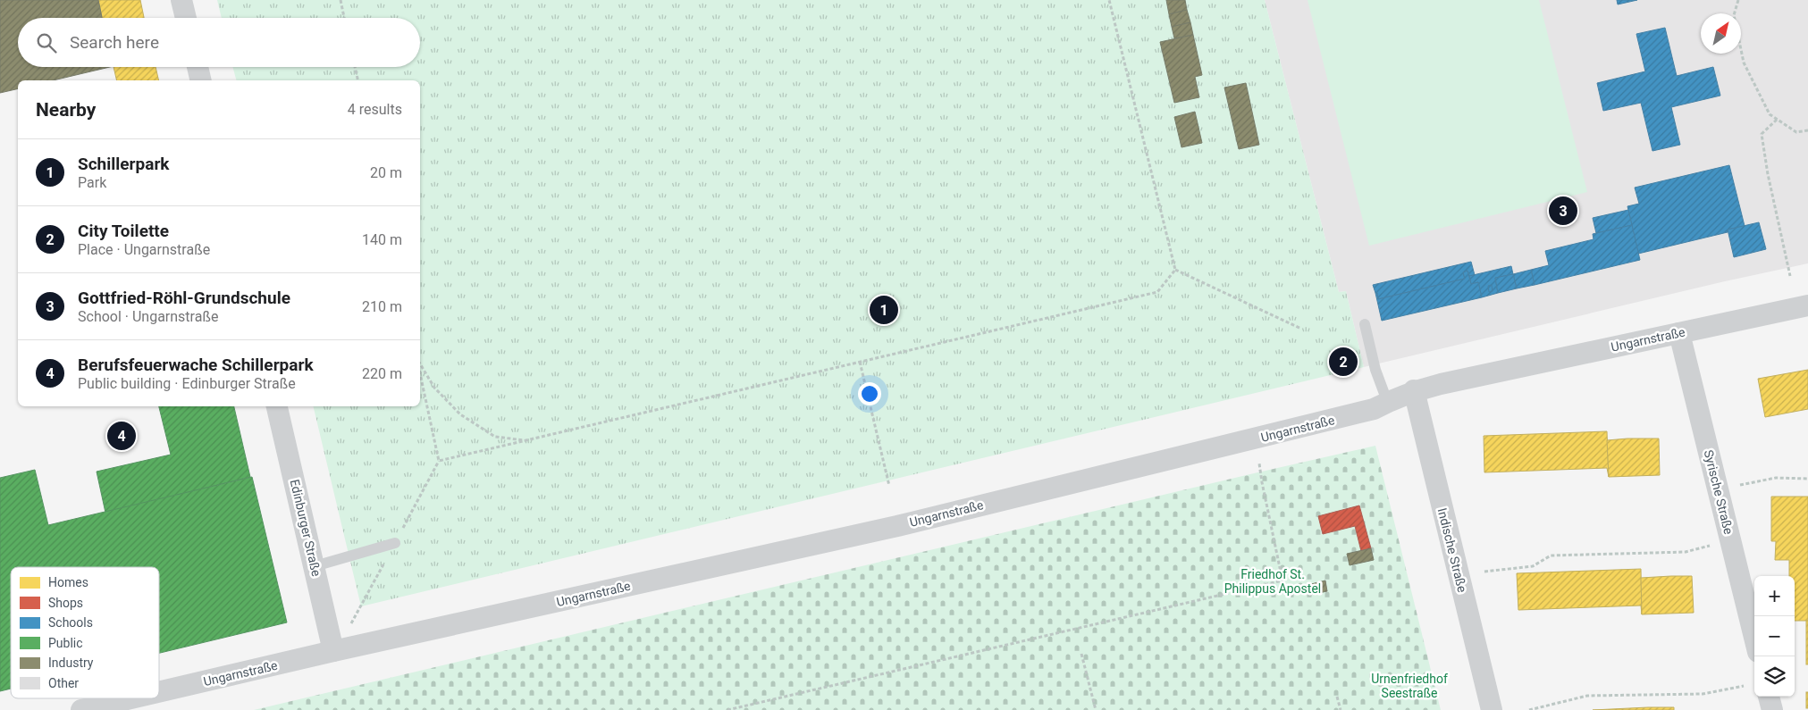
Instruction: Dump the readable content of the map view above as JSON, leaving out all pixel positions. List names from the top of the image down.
{
  "streets": {
    "street": [
      "Ungarnstraße",
      "Syrische Straße",
      "Edinburger Straße",
      "Indische Straße"
    ]
  },
  "crossings": [
    ["Ungarnstraße", "Syrische Straße"],
    ["Ungarnstraße", "Edinburger Straße"],
    ["Ungarnstraße", "Indische Straße"]
  ],
  "parks": ["Friedhof St. Philippus Apostel", "Urnenfriedhof Seestraße"],
  "legend": [
    "Homes",
    "Shops",
    "Schools",
    "Public",
    "Industry",
    "Other"
  ],
  "north": "top right",
  "page": {
    "search": "Search here",
    "heading": ["Nearby", "4 results"],
    "list": [
      {
        "mark": "1",
        "name": "Schillerpark",
        "note": "Park",
        "value": "20 m"
      },
      {
        "mark": "2",
        "name": "City Toilette",
        "note": "Place · Ungarnstraße",
        "value": "140 m"
      },
      {
        "mark": "3",
        "name": "Gottfried-Röhl-Grundschule",
        "note": "School · Ungarnstraße",
        "value": "210 m"
      },
      {
        "mark": "4",
        "name": "Berufsfeuerwache Schillerpark",
        "note": "Public building · Edinburger Straße",
        "value": "220 m"
      }
    ],
    "pins": [
      "3",
      "1",
      "2",
      "4"
    ],
    "map_buttons": ["+", "−"]
  }
}
